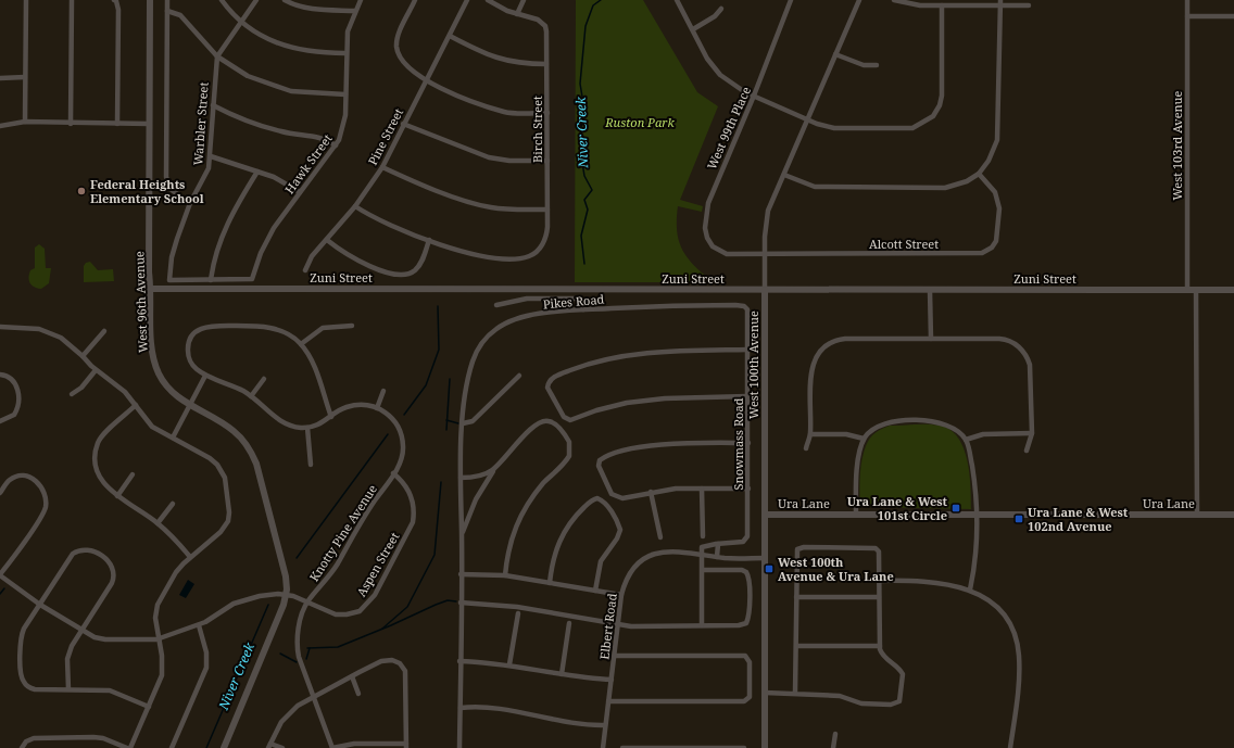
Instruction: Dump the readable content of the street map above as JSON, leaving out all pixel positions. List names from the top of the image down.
{
  "streets": {
    "street": [
      "Warbler Street",
      "West 99th Place",
      "Birch Street",
      "Pine Street",
      "West 103rd Avenue",
      "Hawk Street",
      "Alcott Street",
      "Zuni Street",
      "West 96th Avenue",
      "Pikes Road",
      "West 100th Avenue",
      "Snowmass Road",
      "Ura Lane",
      "Knotty Pine Avenue",
      "Aspen Street",
      "Elbert Road"
    ]
  },
  "crossings": [
    ["Warbler Street", "Hawk Street"],
    ["West 99th Place", "Alcott Street"],
    ["West 103rd Avenue", "Zuni Street"],
    ["Alcott Street", "West 100th Avenue"],
    ["Zuni Street", "West 96th Avenue"],
    ["Zuni Street", "West 100th Avenue"],
    ["West 96th Avenue", "Aspen Street"],
    ["Pikes Road", "Snowmass Road"],
    ["West 100th Avenue", "Ura Lane"],
    ["West 100th Avenue", "Elbert Road"],
    ["Knotty Pine Avenue", "Aspen Street"]
  ],
  "water": ["Niver Creek"],
  "parks": ["Ruston Park"],
  "places": {
    "other": ["Federal Heights Elementary School"],
    "transit": ["Ura Lane & West 101st Circle", "Ura Lane & West 102nd Avenue", "West 100th Avenue & Ura Lane"]
  }
}
